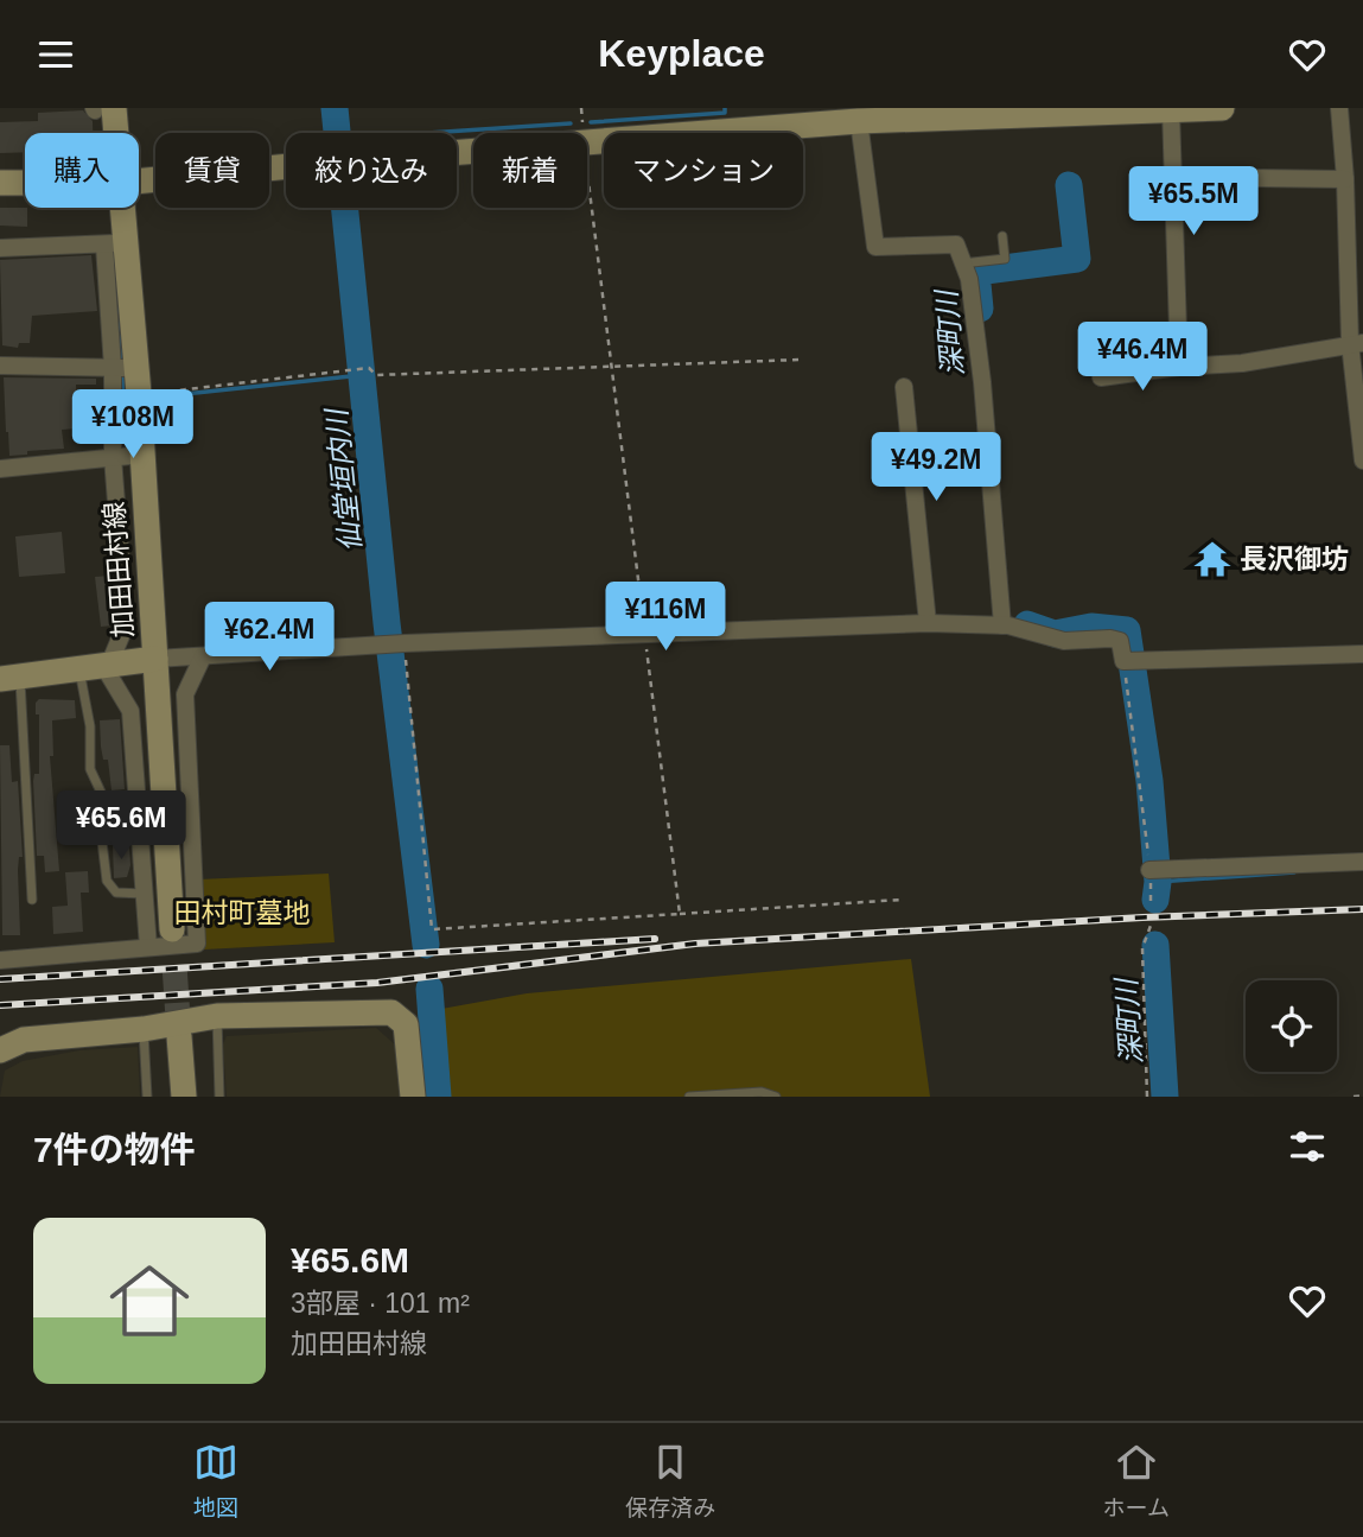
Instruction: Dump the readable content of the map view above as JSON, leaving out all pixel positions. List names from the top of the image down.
{
  "streets": {
    "main road": ["加田田村線"]
  },
  "water": ["深町川", "仙堂垣内川"],
  "parks": ["田村町墓地"],
  "places": {
    "temple": ["長沢御坊"]
  },
  "page": {
    "header": "Keyplace",
    "chip": [
      "購入",
      "賃貸",
      "絞り込み",
      "新着",
      "マンション"
    ],
    "price": [
      "¥65.5M",
      "¥46.4M",
      "¥108M",
      "¥49.2M",
      "¥116M",
      "¥62.4M",
      "¥65.6M"
    ],
    "heading": "7件の物件",
    "list": [
      {
        "name": "¥65.6M",
        "note": "3部屋 · 101 m² · 加田田村線"
      }
    ],
    "tabs": ["地図", "保存済み", "ホーム"]
  }
}
